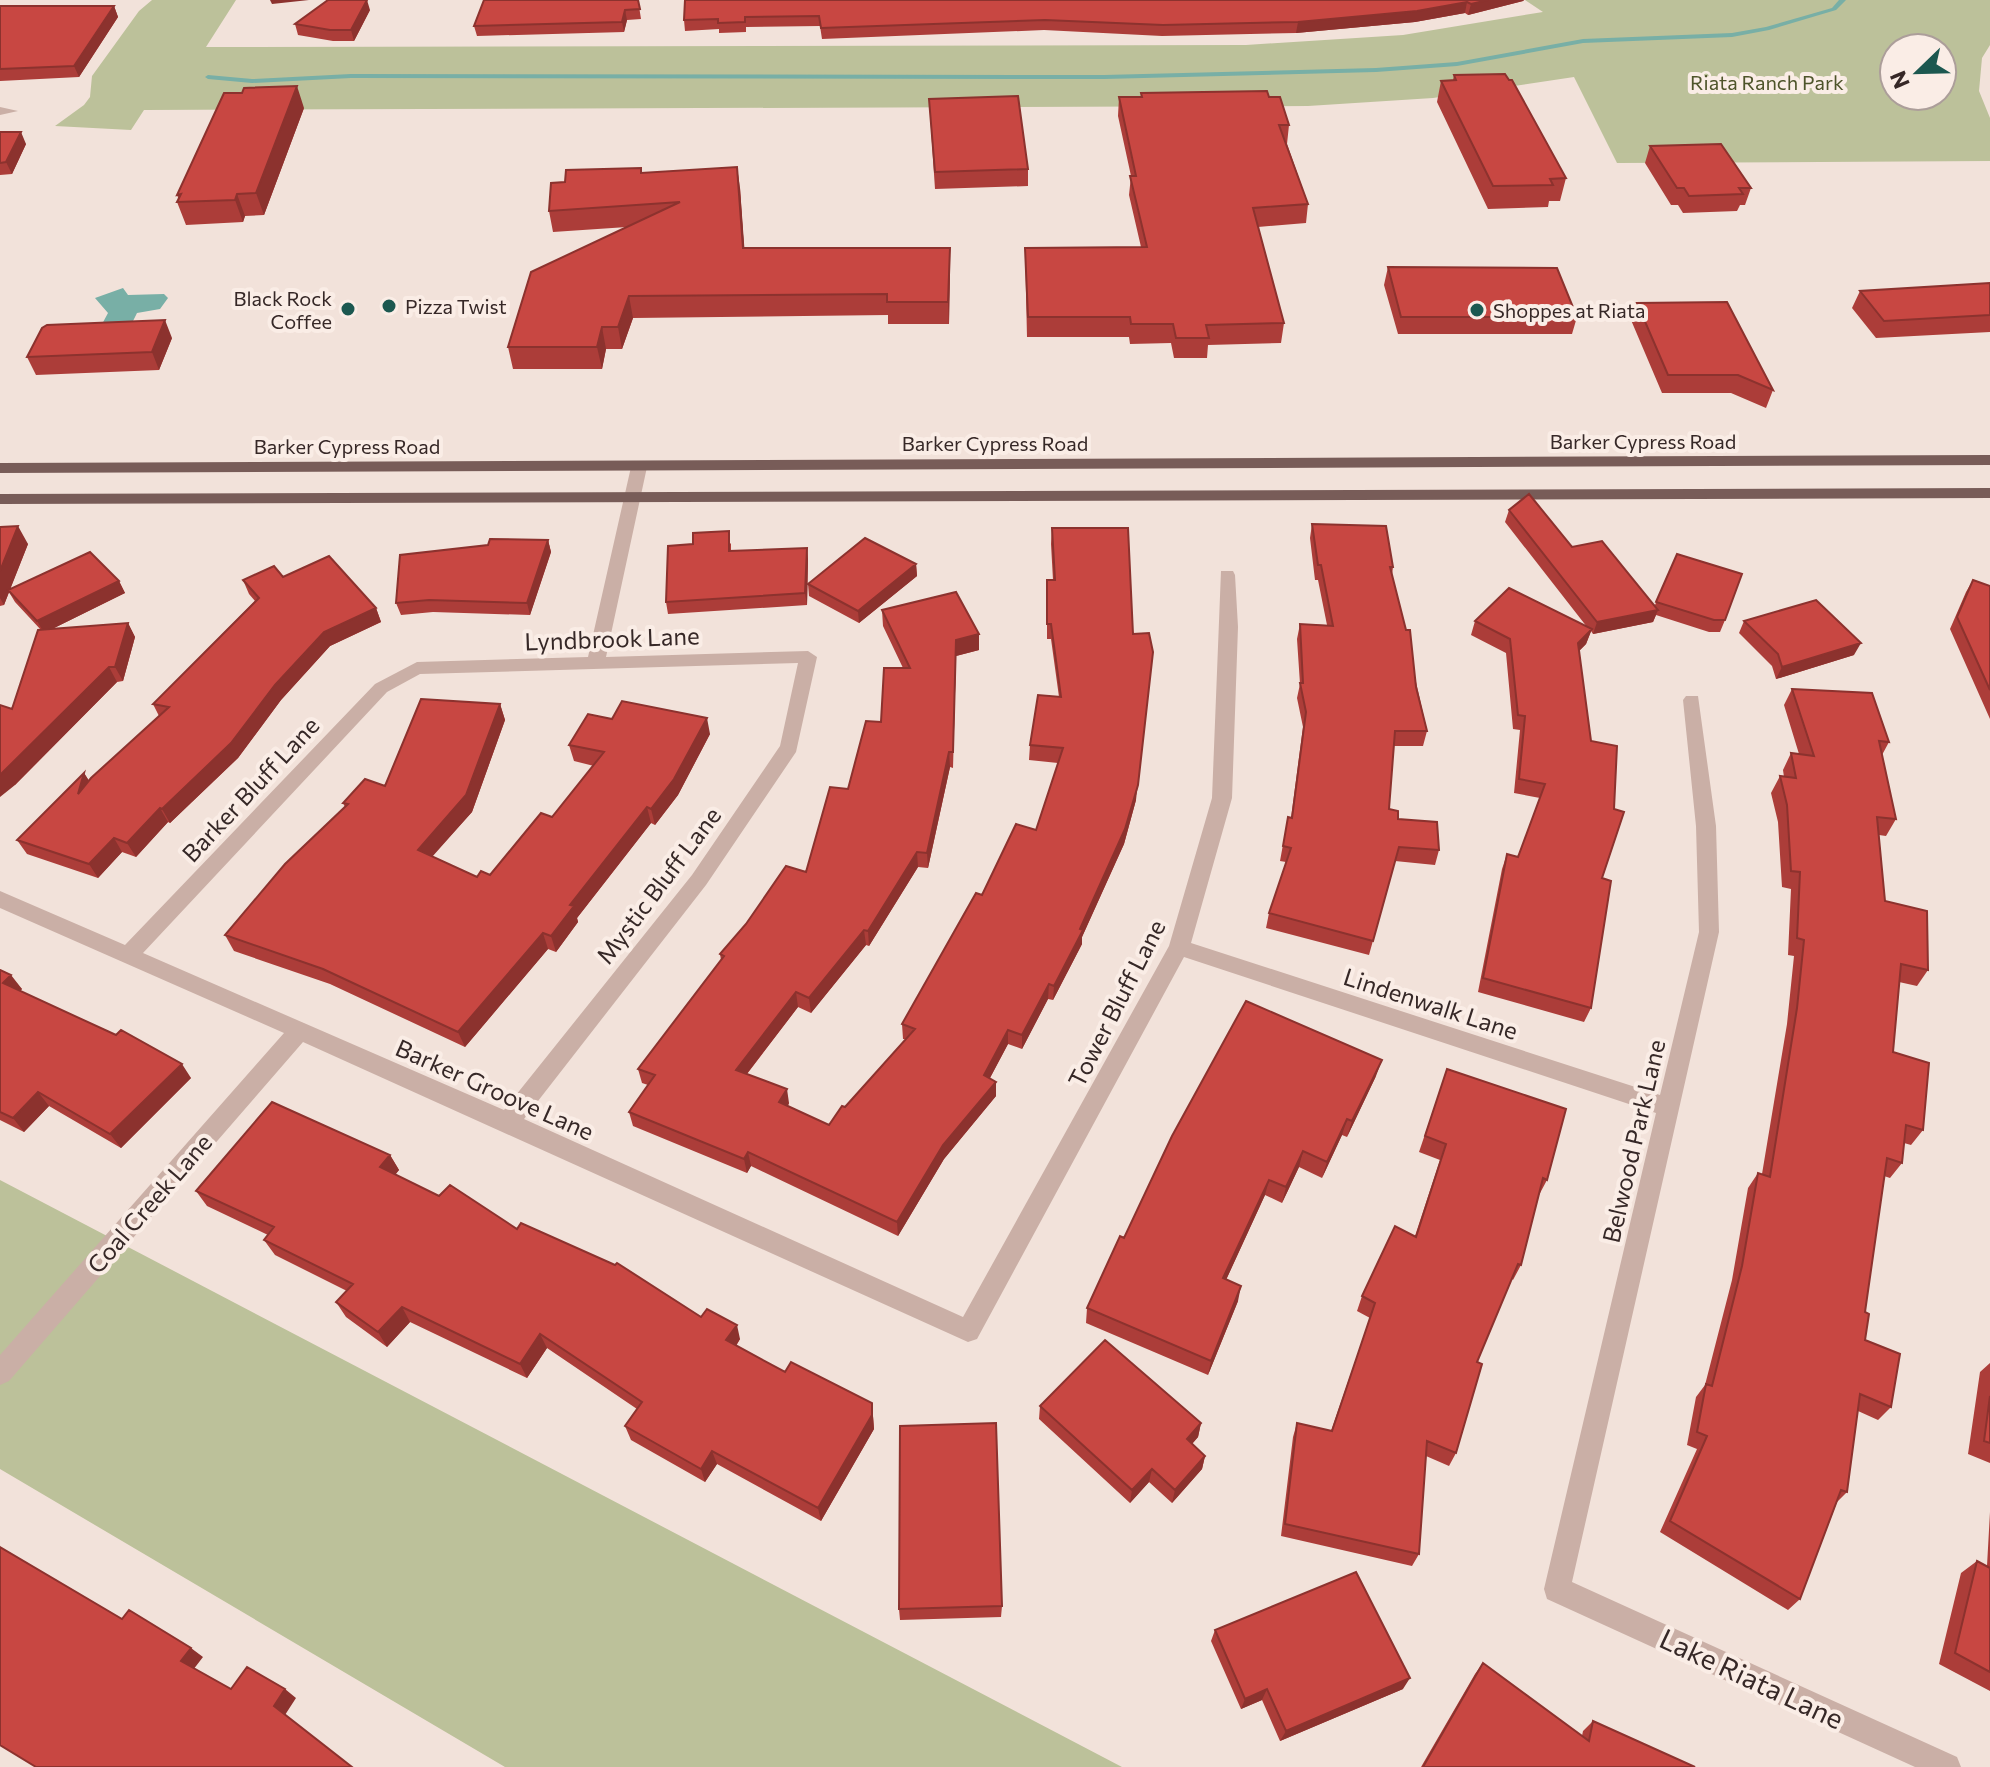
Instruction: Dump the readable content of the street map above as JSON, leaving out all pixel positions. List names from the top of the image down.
{
  "streets": {
    "main road": ["Barker Cypress Road"],
    "street": [
      "Lyndbrook Lane",
      "Barker Bluff Lane",
      "Mystic Bluff Lane",
      "Tower Bluff Lane",
      "Lindenwalk Lane",
      "Barker Groove Lane",
      "Belwood Park Lane",
      "Coal Creek Lane",
      "Lake Riata Lane"
    ]
  },
  "crossings": [
    ["Lyndbrook Lane", "Barker Bluff Lane"],
    ["Lyndbrook Lane", "Mystic Bluff Lane"],
    ["Barker Bluff Lane", "Barker Groove Lane"],
    ["Mystic Bluff Lane", "Barker Groove Lane"],
    ["Tower Bluff Lane", "Lindenwalk Lane"],
    ["Tower Bluff Lane", "Barker Groove Lane"],
    ["Lindenwalk Lane", "Belwood Park Lane"],
    ["Barker Groove Lane", "Coal Creek Lane"],
    ["Belwood Park Lane", "Lake Riata Lane"]
  ],
  "parks": ["Riata Ranch Park"],
  "places": ["Pizza Twist", "Black Rock Coffee", "Shoppes at Riata"],
  "north": "bottom left"
}
